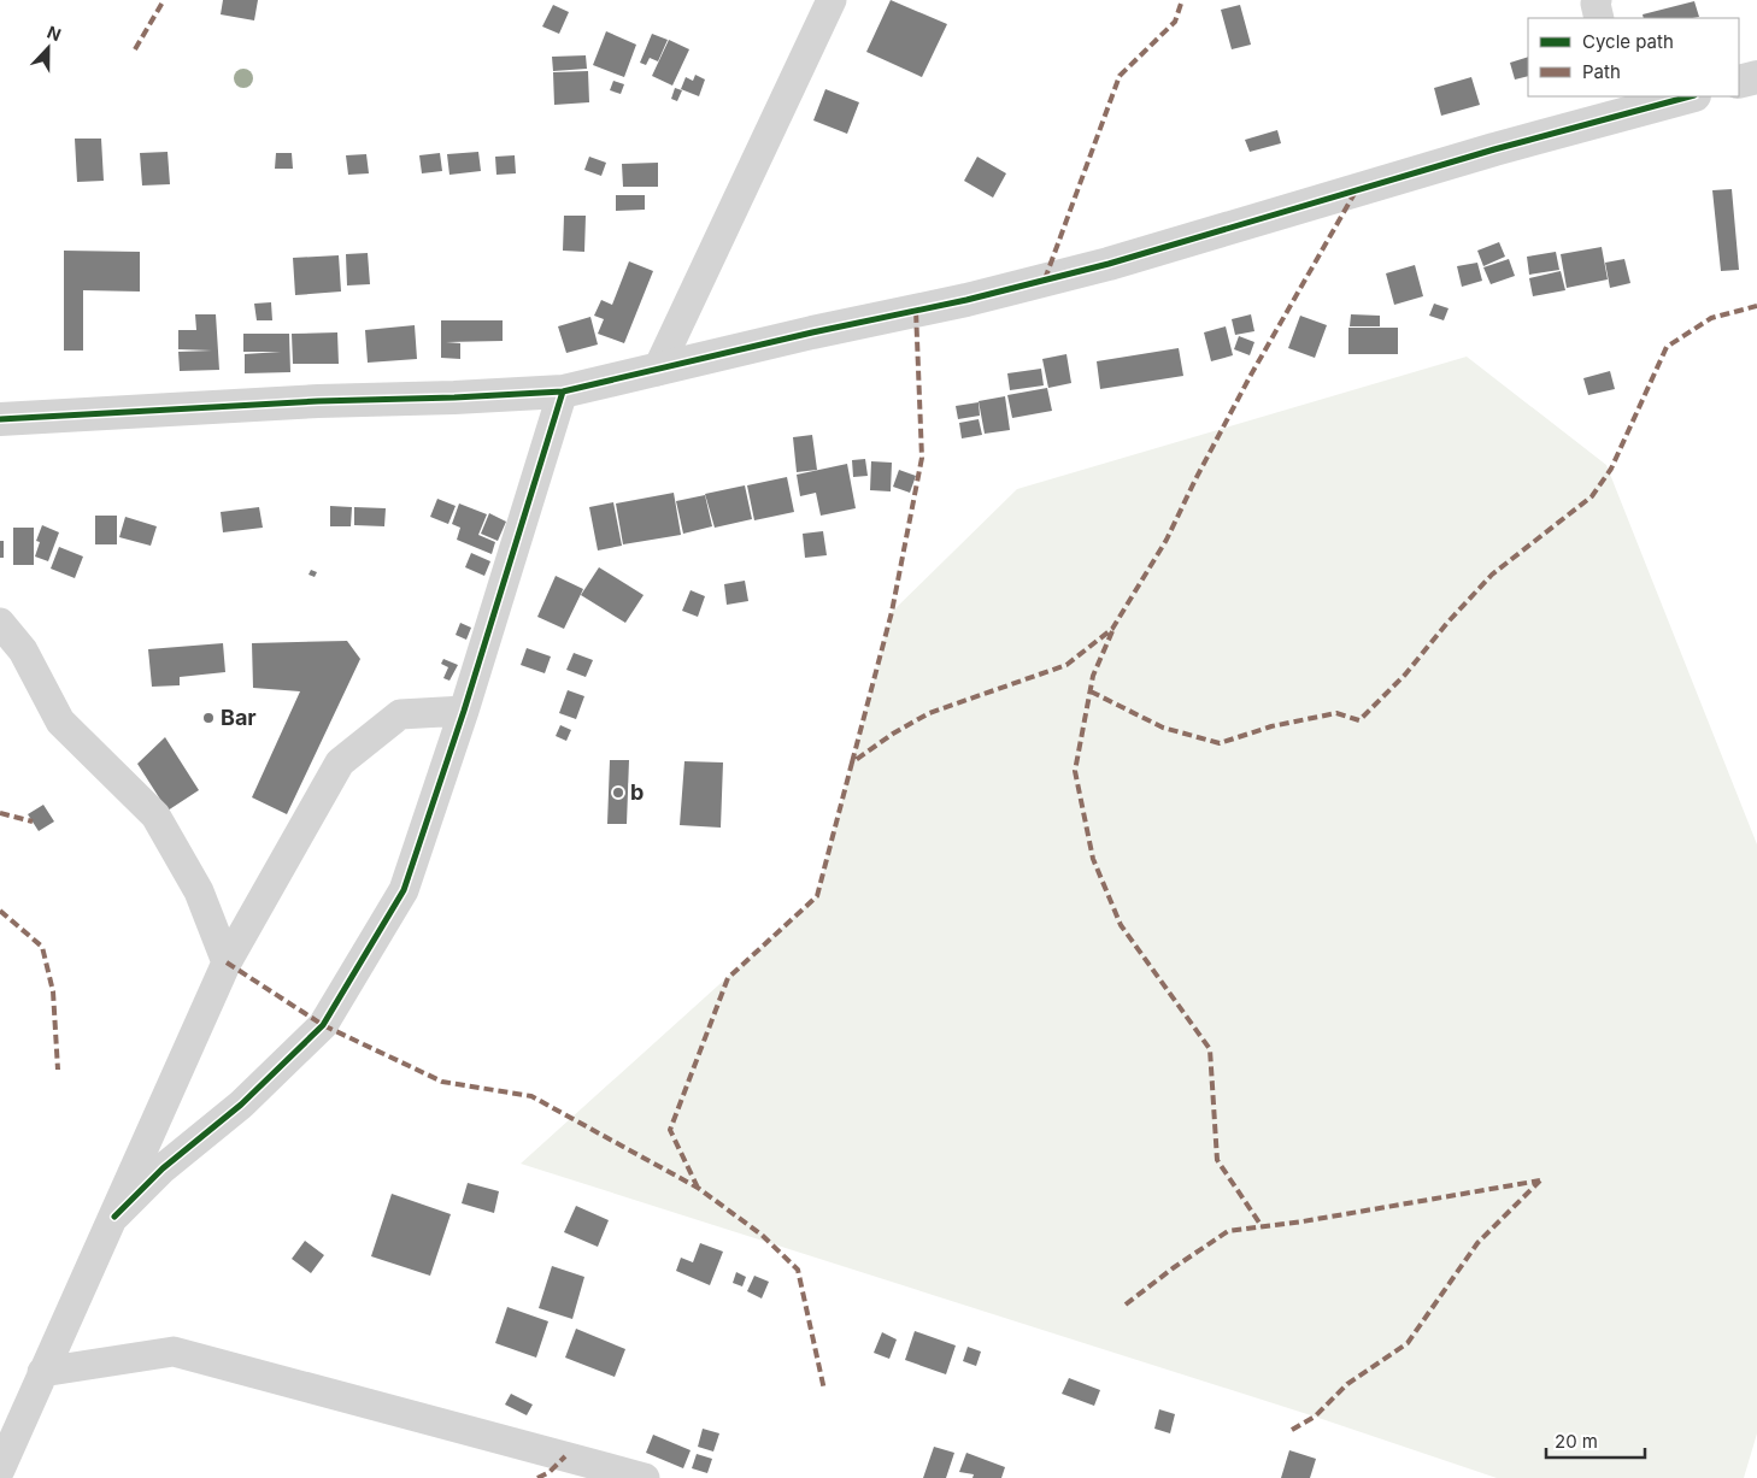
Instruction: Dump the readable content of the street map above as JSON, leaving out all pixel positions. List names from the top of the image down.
{
  "places": ["Bar", "b"],
  "legend": ["Cycle path", "Path"],
  "scale_bar": "20 m",
  "north": "top"
}
